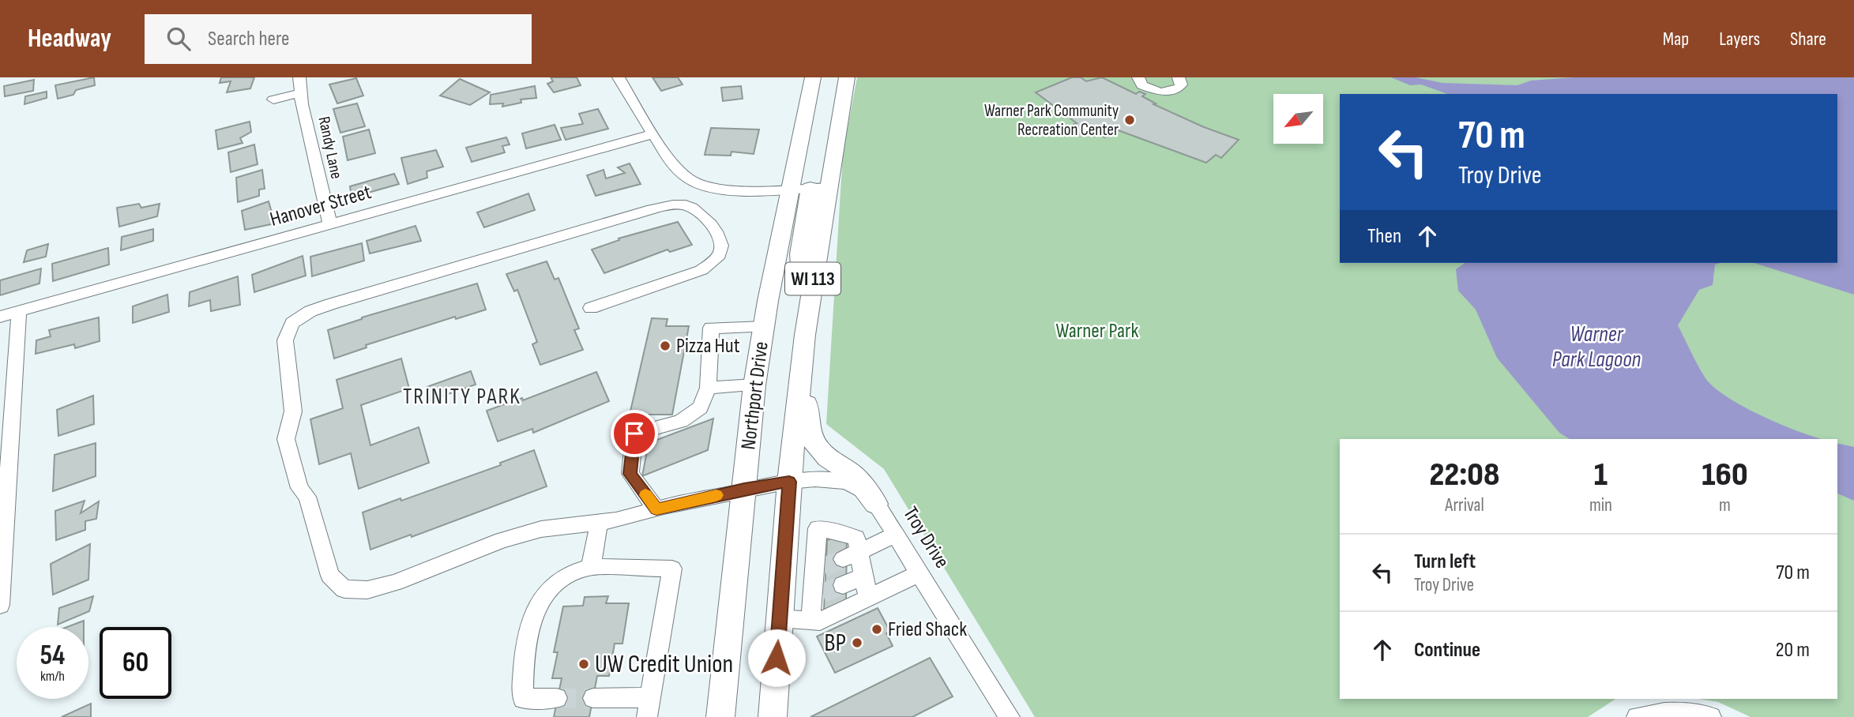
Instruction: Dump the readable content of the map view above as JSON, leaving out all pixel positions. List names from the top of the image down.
{
  "streets": {
    "main road": ["WI 113", "Northport Drive"],
    "street": ["Randy Lane", "Hanover Street", "Troy Drive"]
  },
  "crossings": [
    ["Randy Lane", "Hanover Street"],
    ["Northport Drive", "Troy Drive"]
  ],
  "districts": ["TRINITY PARK"],
  "water": ["Warner Park Lagoon"],
  "parks": ["Warner Park"],
  "places": [
    "Warner Park Community Recreation Center",
    "Pizza Hut",
    "Fried Shack",
    "BP",
    "UW Credit Union"
  ],
  "north": "bottom left",
  "page": {
    "header": "Headway",
    "search": "Search here",
    "nav": ["Map", "Layers", "Share"],
    "turn": ["70 m", "Troy Drive"],
    "then": "Then",
    "eta": [
      "22:08",
      "Arrival",
      "1",
      "min",
      "160",
      "m"
    ],
    "list": [
      {
        "name": "Turn left",
        "note": "Troy Drive",
        "value": "70 m"
      },
      {
        "name": "Continue",
        "value": "20 m"
      }
    ],
    "speed": "54 km/h",
    "limit": "60"
  }
}
